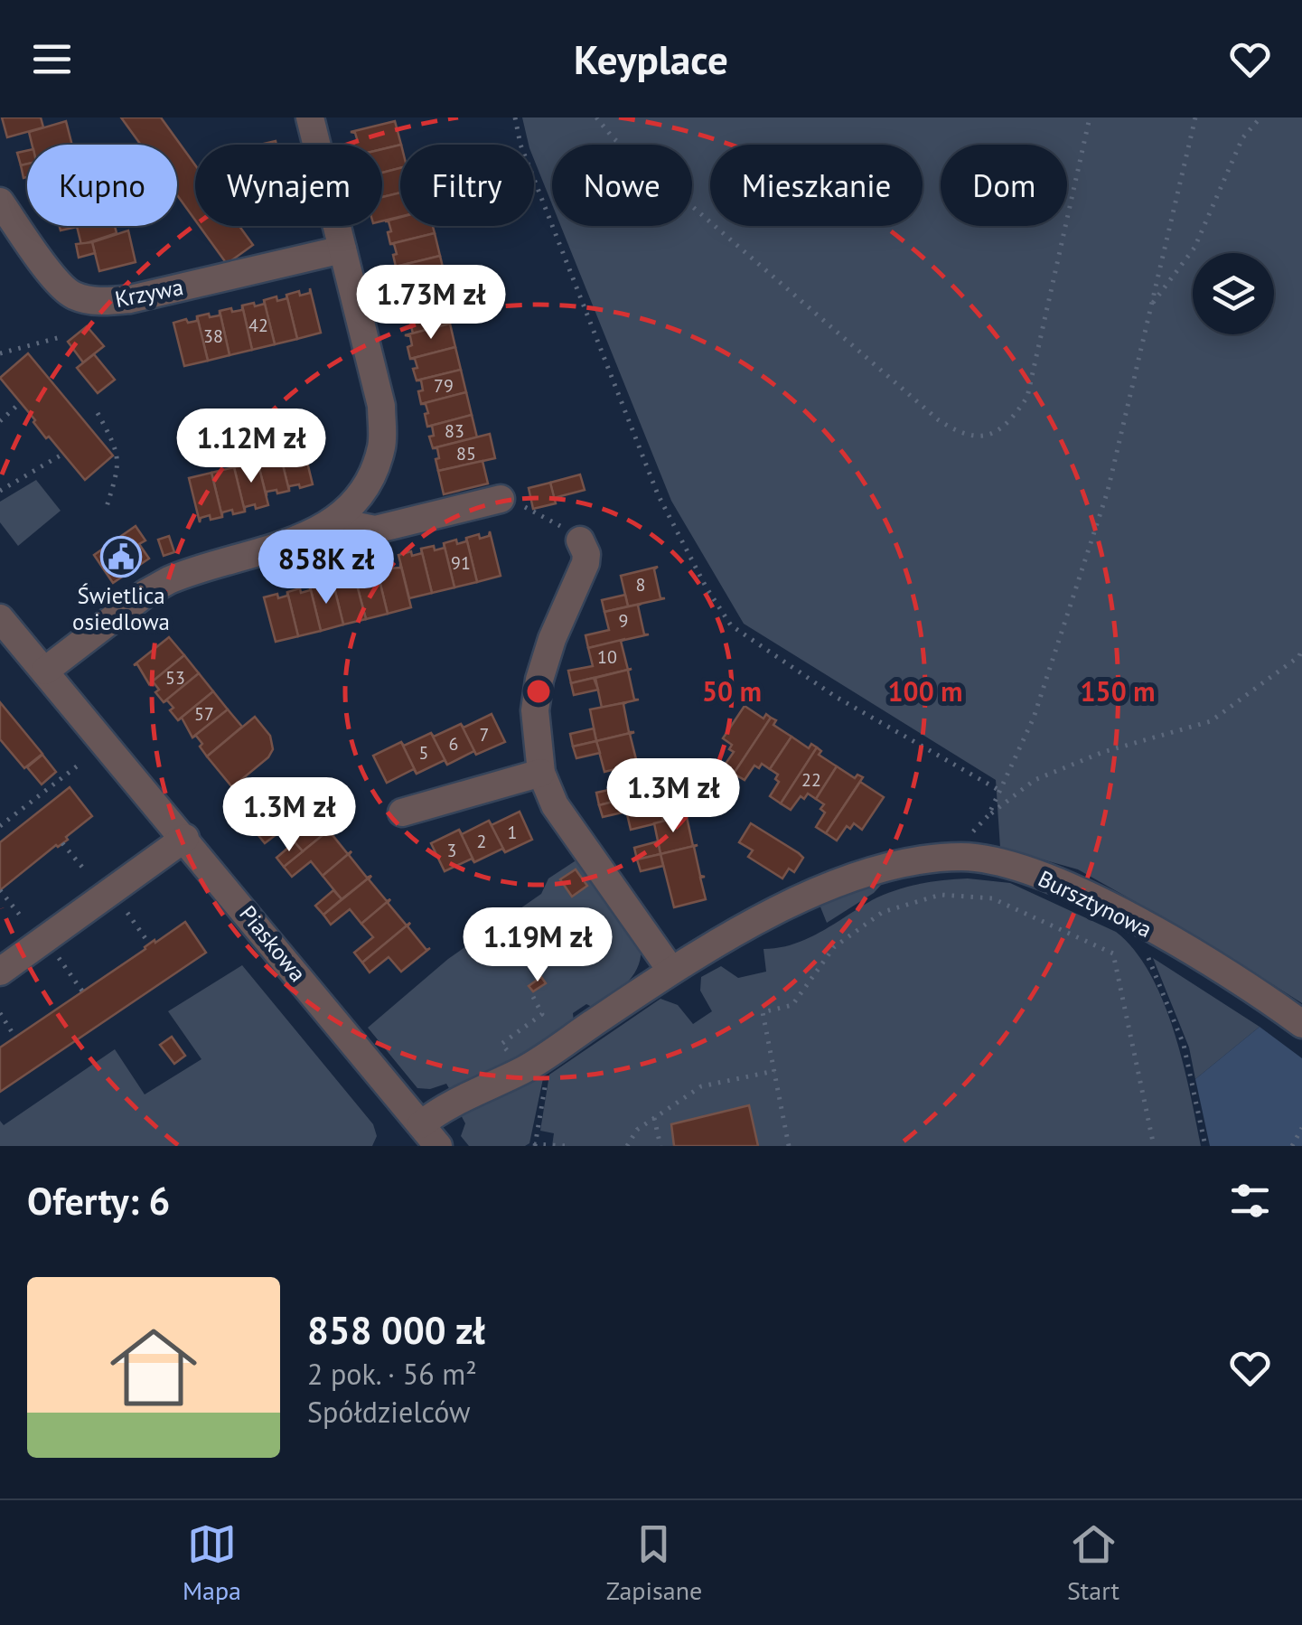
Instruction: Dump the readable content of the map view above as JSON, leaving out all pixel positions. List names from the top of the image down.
{
  "streets": {
    "street": ["Krzywa", "Bursztynowa", "Piaskowa"]
  },
  "crossings": [
    ["Bursztynowa", "Piaskowa"]
  ],
  "places": {
    "public building": ["Świetlica osiedlowa"]
  },
  "house_numbers": [
    "42",
    "38",
    "79",
    "83",
    "85",
    "91",
    "8",
    "9",
    "10",
    "53",
    "57",
    "7",
    "6",
    "5",
    "22",
    "1",
    "2",
    "3"
  ],
  "page": {
    "header": "Keyplace",
    "chip": [
      "Kupno",
      "Wynajem",
      "Filtry",
      "Nowe",
      "Mieszkanie",
      "Dom"
    ],
    "price": [
      "1.73M zł",
      "1.12M zł",
      "858K zł",
      "1.3M zł",
      "1.3M zł",
      "1.19M zł"
    ],
    "heading": "Oferty: 6",
    "list": [
      {
        "name": "858 000 zł",
        "note": "2 pok. · 56 m² · Spółdzielców"
      }
    ],
    "tabs": ["Mapa", "Zapisane", "Start"]
  },
  "rings": ["50 m", "100 m", "150 m"]
}
